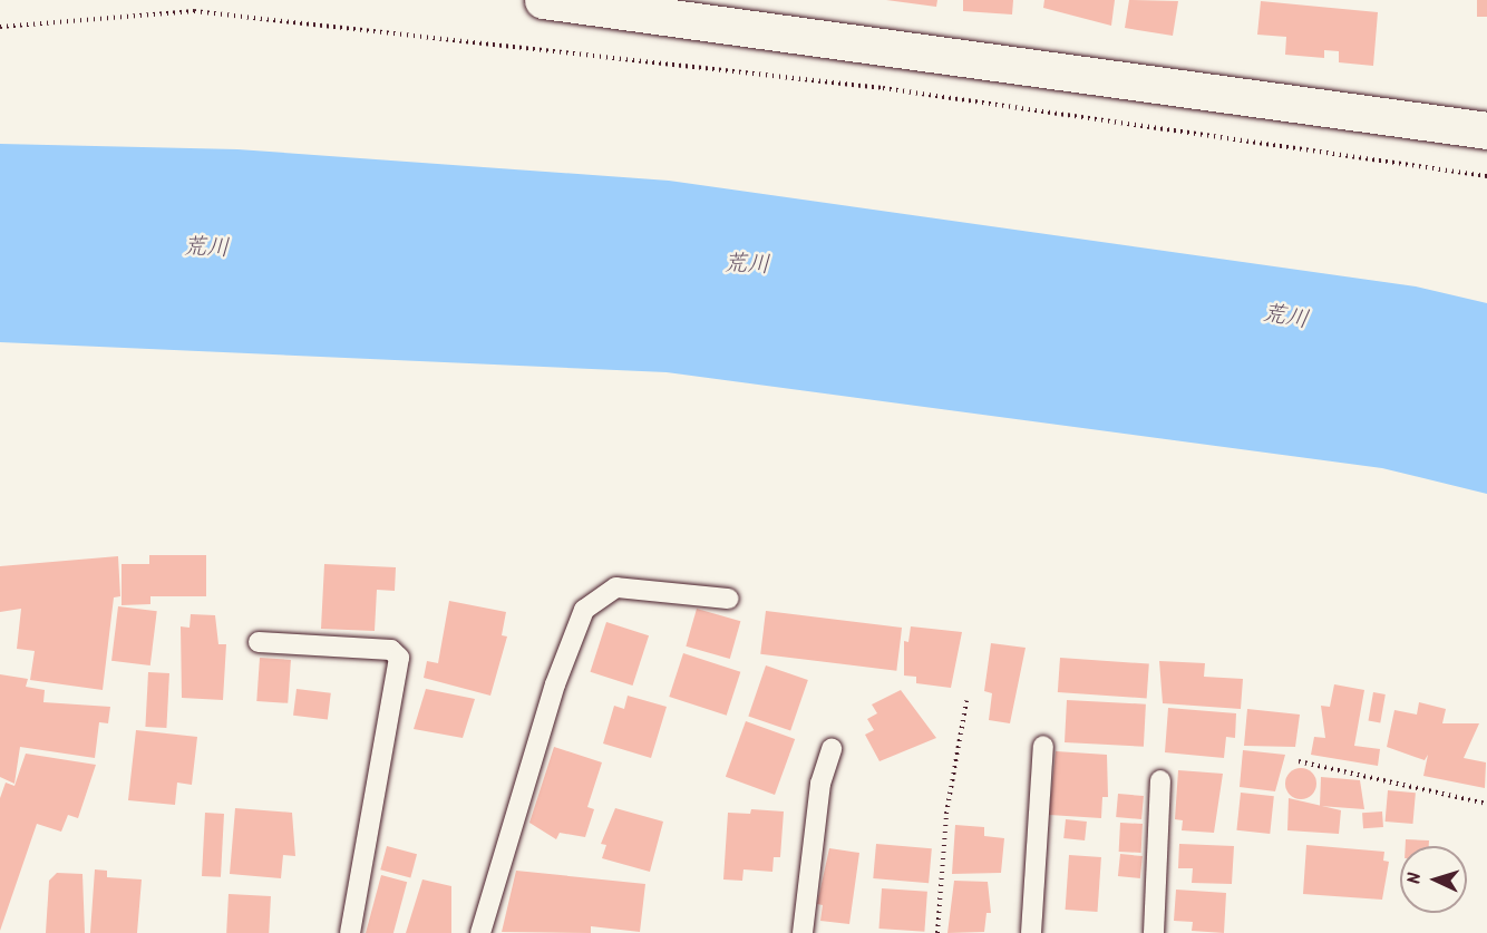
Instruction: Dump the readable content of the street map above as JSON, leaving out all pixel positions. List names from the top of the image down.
{
  "water": ["荒川"],
  "north": "left"
}
